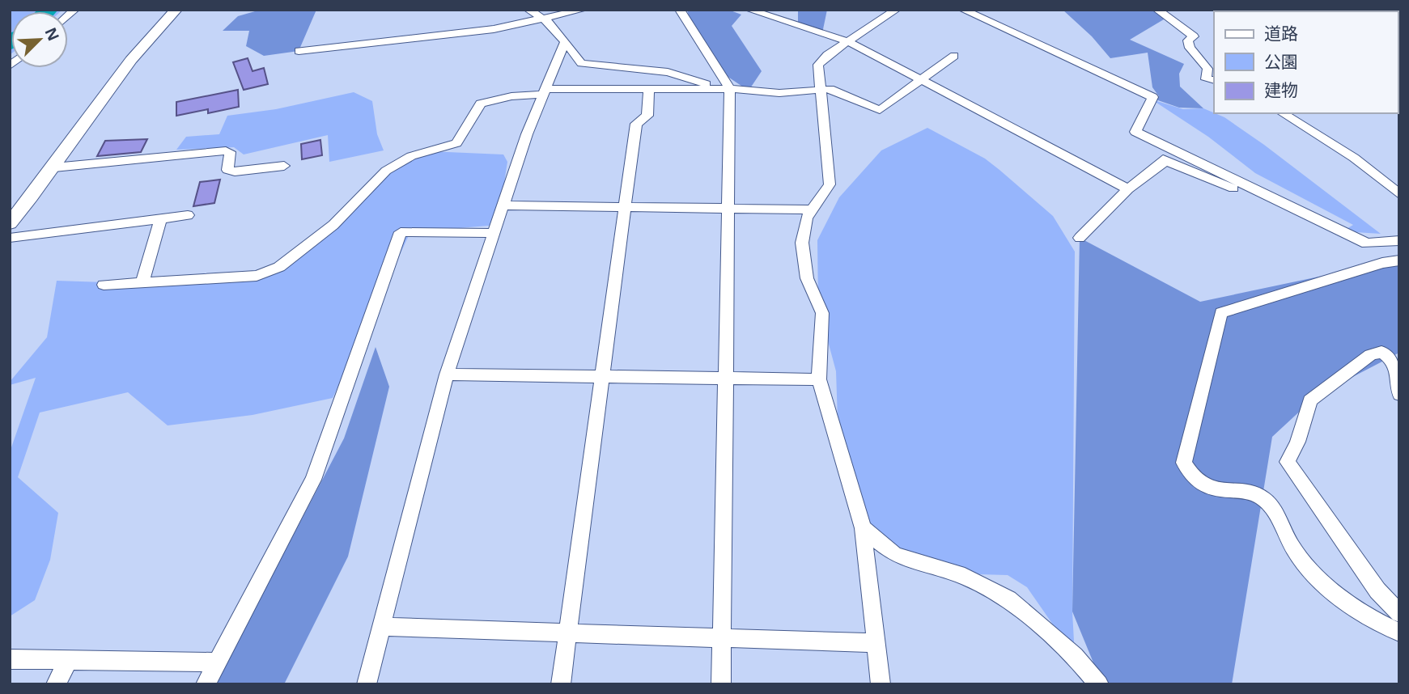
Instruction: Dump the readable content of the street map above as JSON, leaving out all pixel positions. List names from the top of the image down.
{
  "legend": ["道路", "公園", "建物"],
  "north": "top right"
}
